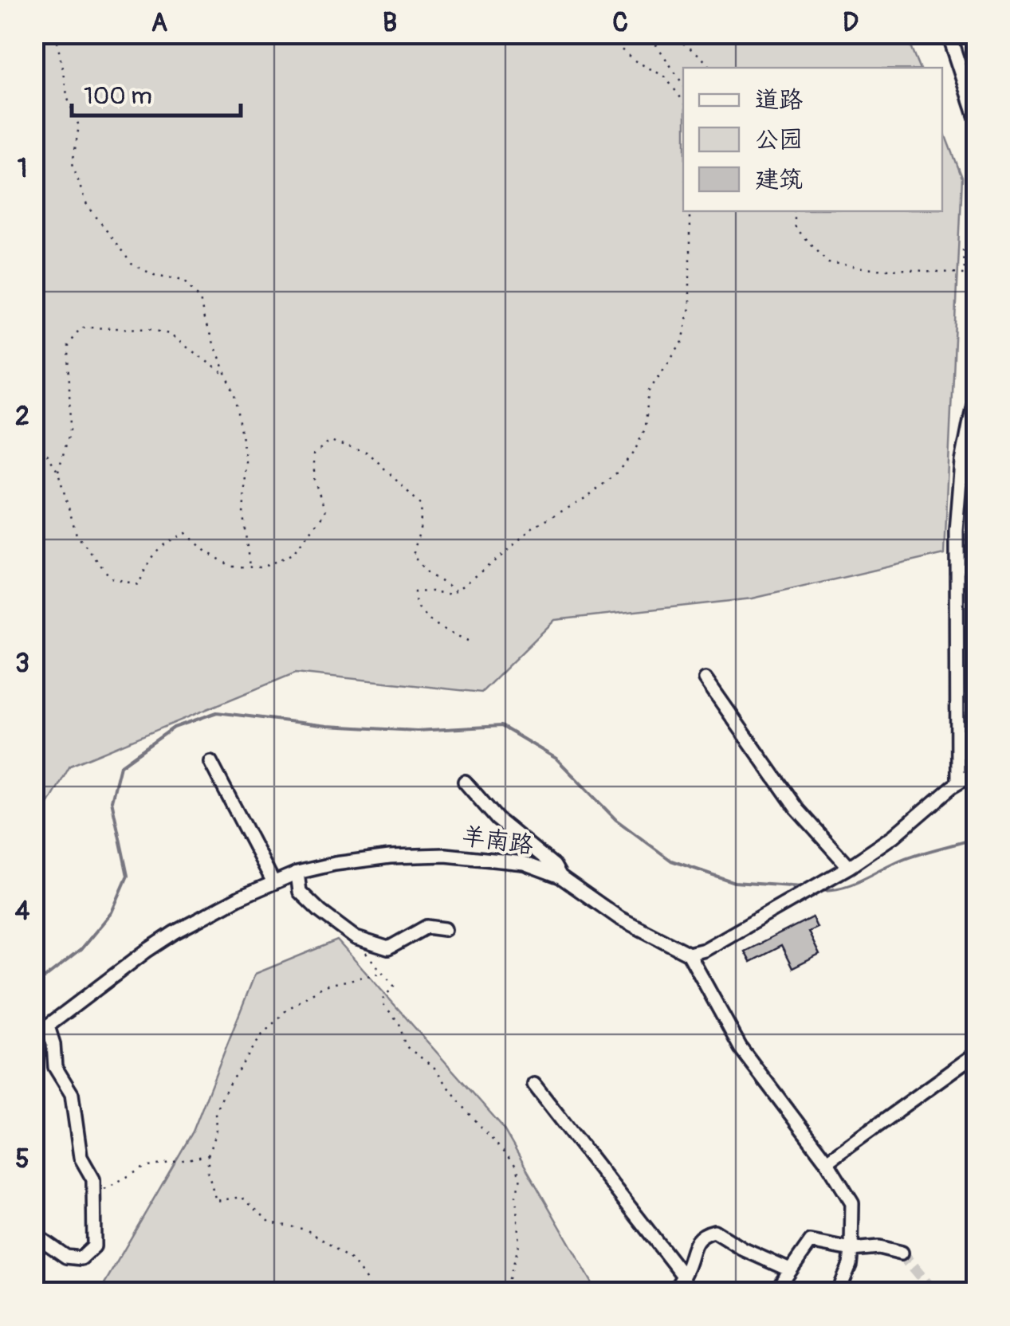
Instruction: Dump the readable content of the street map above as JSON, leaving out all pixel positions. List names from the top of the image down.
{
  "streets": {
    "street": ["羊南路"]
  },
  "legend": ["道路", "公园", "建筑"],
  "scale_bar": "100 m",
  "grid": {
    "columns": [
      "A",
      "B",
      "C",
      "D"
    ],
    "rows": [
      "1",
      "2",
      "3",
      "4",
      "5"
    ]
  }
}
